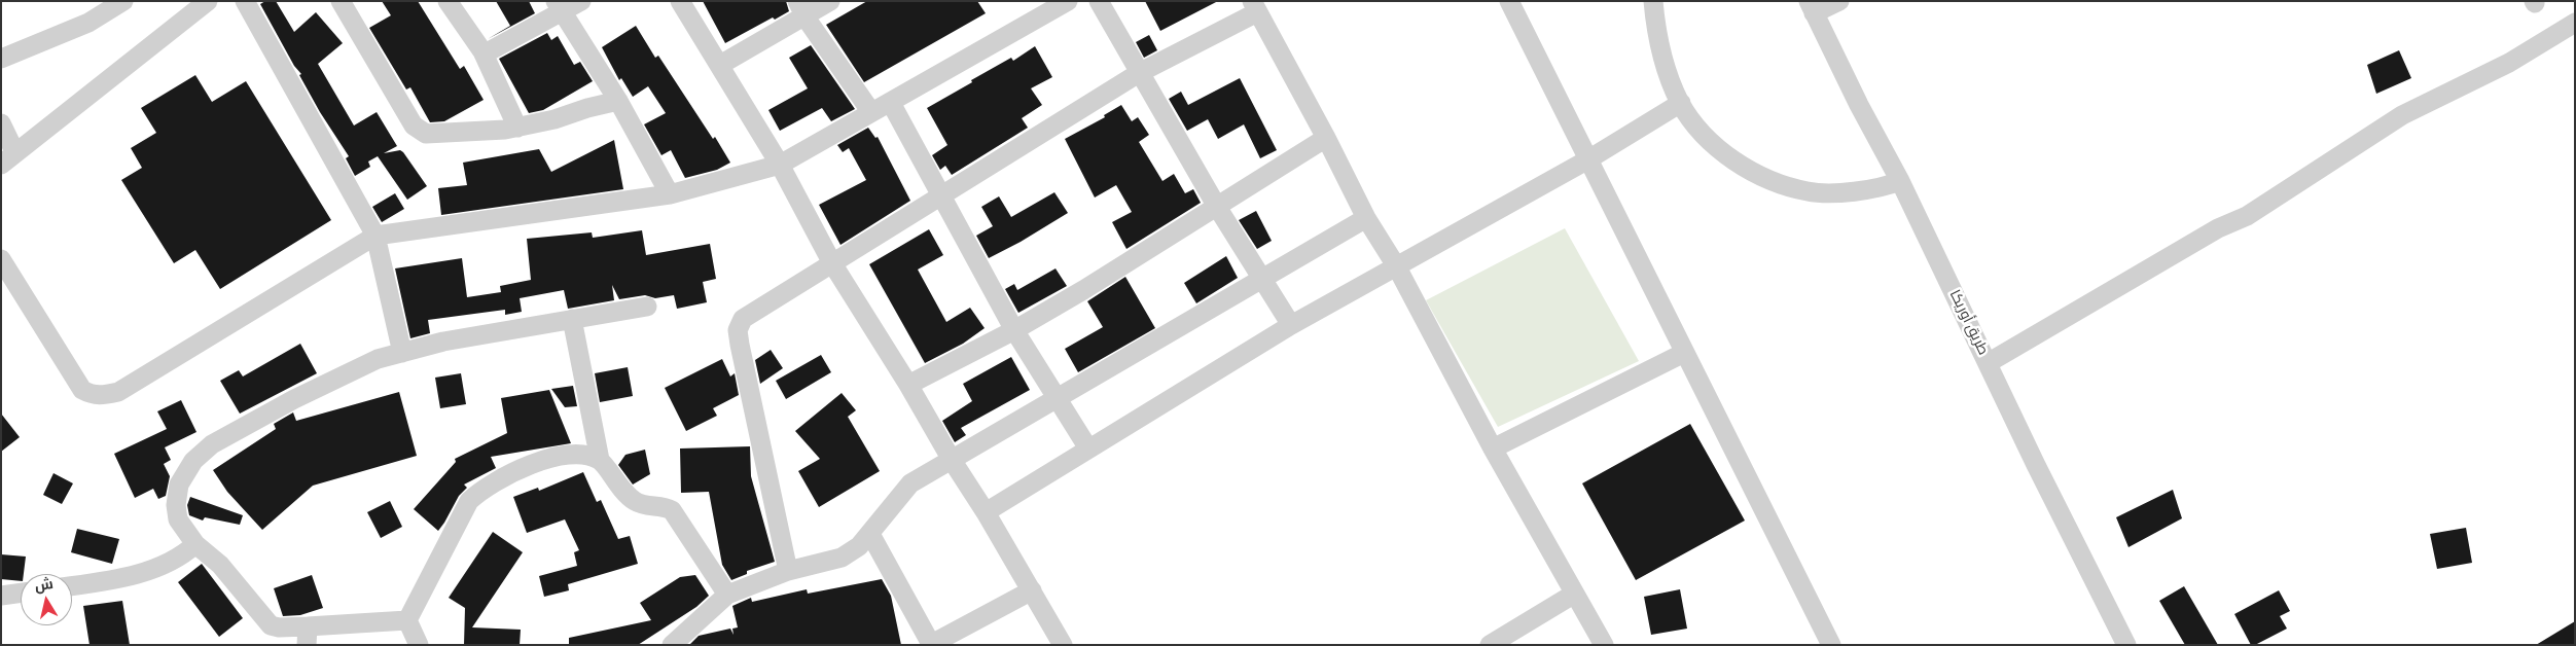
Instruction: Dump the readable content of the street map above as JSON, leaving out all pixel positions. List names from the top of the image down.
{
  "streets": {
    "street": ["طريق أوريكا"]
  },
  "north": "top"
}
